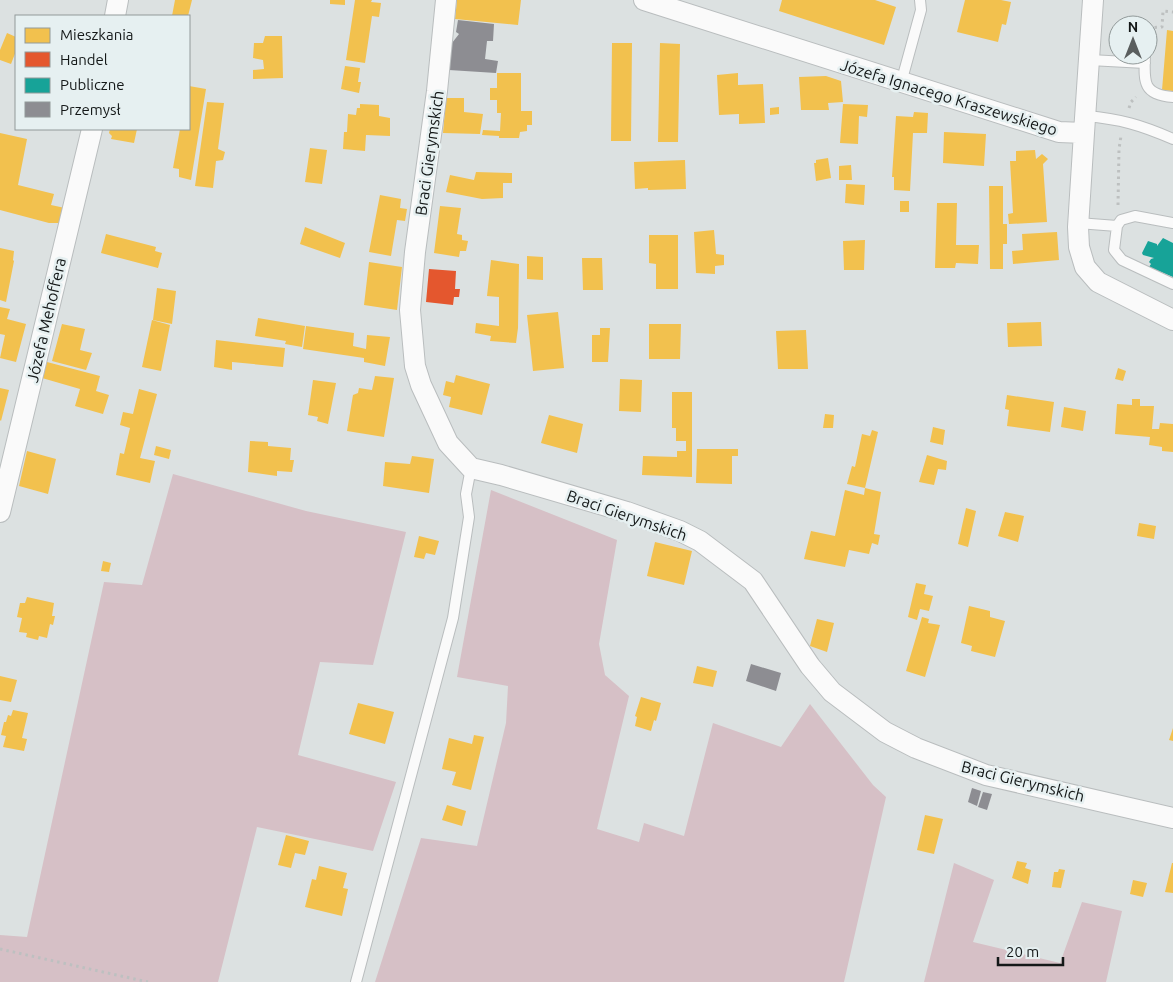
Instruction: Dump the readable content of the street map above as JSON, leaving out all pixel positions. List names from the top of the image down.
{
  "streets": {
    "street": ["Józefa Ignacego Kraszewskiego", "Braci Gierymskich", "Józefa Mehoffera"]
  },
  "legend": [
    "Mieszkania",
    "Handel",
    "Publiczne",
    "Przemysł"
  ],
  "scale_bar": "20 m",
  "north": "top"
}
